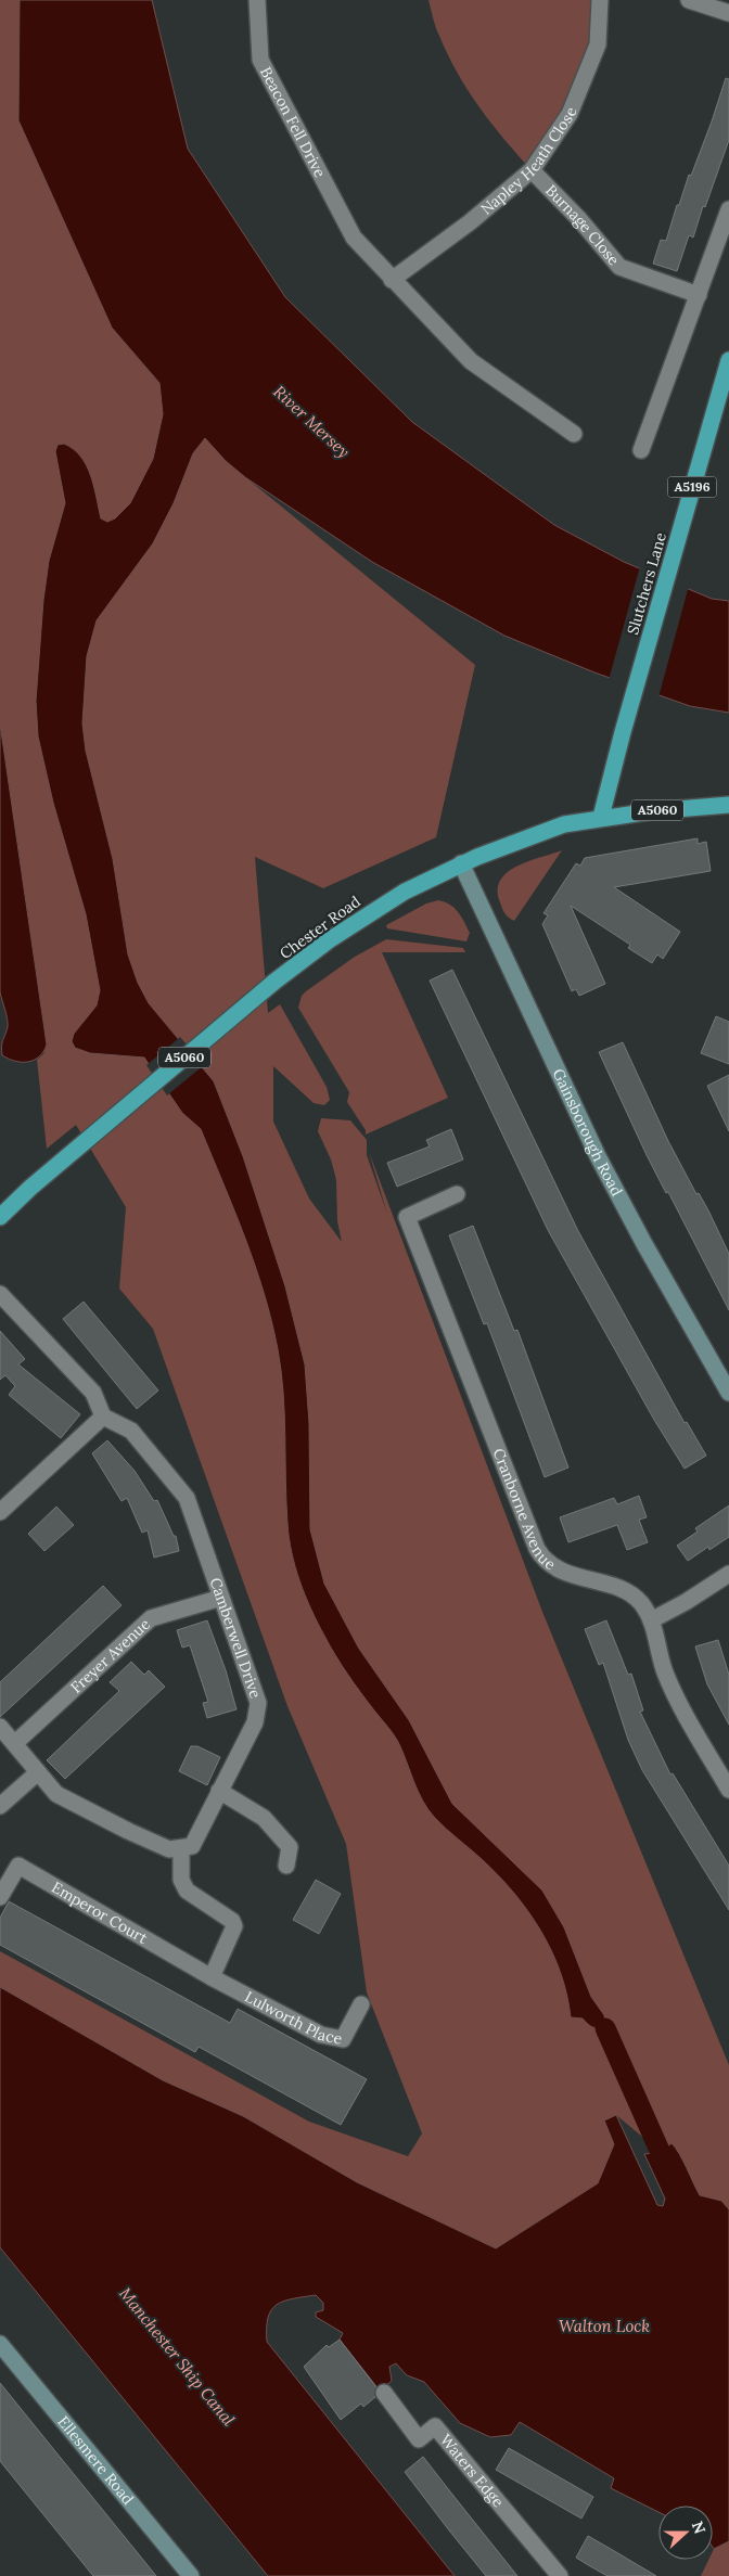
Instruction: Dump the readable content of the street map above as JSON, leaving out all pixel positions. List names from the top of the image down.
{
  "streets": {
    "highway": [
      "A5196",
      "Slutchers Lane",
      "A5060",
      "Chester Road"
    ],
    "street": [
      "Beacon Fell Drive",
      "Napley Heath Close",
      "Burnage Close",
      "Gainsborough Road",
      "Cranborne Avenue",
      "Camberwell Drive",
      "Freyer Avenue",
      "Emperor Court",
      "Lulworth Place",
      "Ellesmere Road",
      "Waters Edge"
    ]
  },
  "crossings": [
    ["Beacon Fell Drive", "Napley Heath Close"],
    ["Napley Heath Close", "Burnage Close"],
    ["Slutchers Lane", "Chester Road"],
    ["Chester Road", "Gainsborough Road"],
    ["Camberwell Drive", "Freyer Avenue"],
    ["Emperor Court", "Lulworth Place"]
  ],
  "water": ["River Mersey", "Walton Lock", "Manchester Ship Canal"],
  "north": "right"
}
